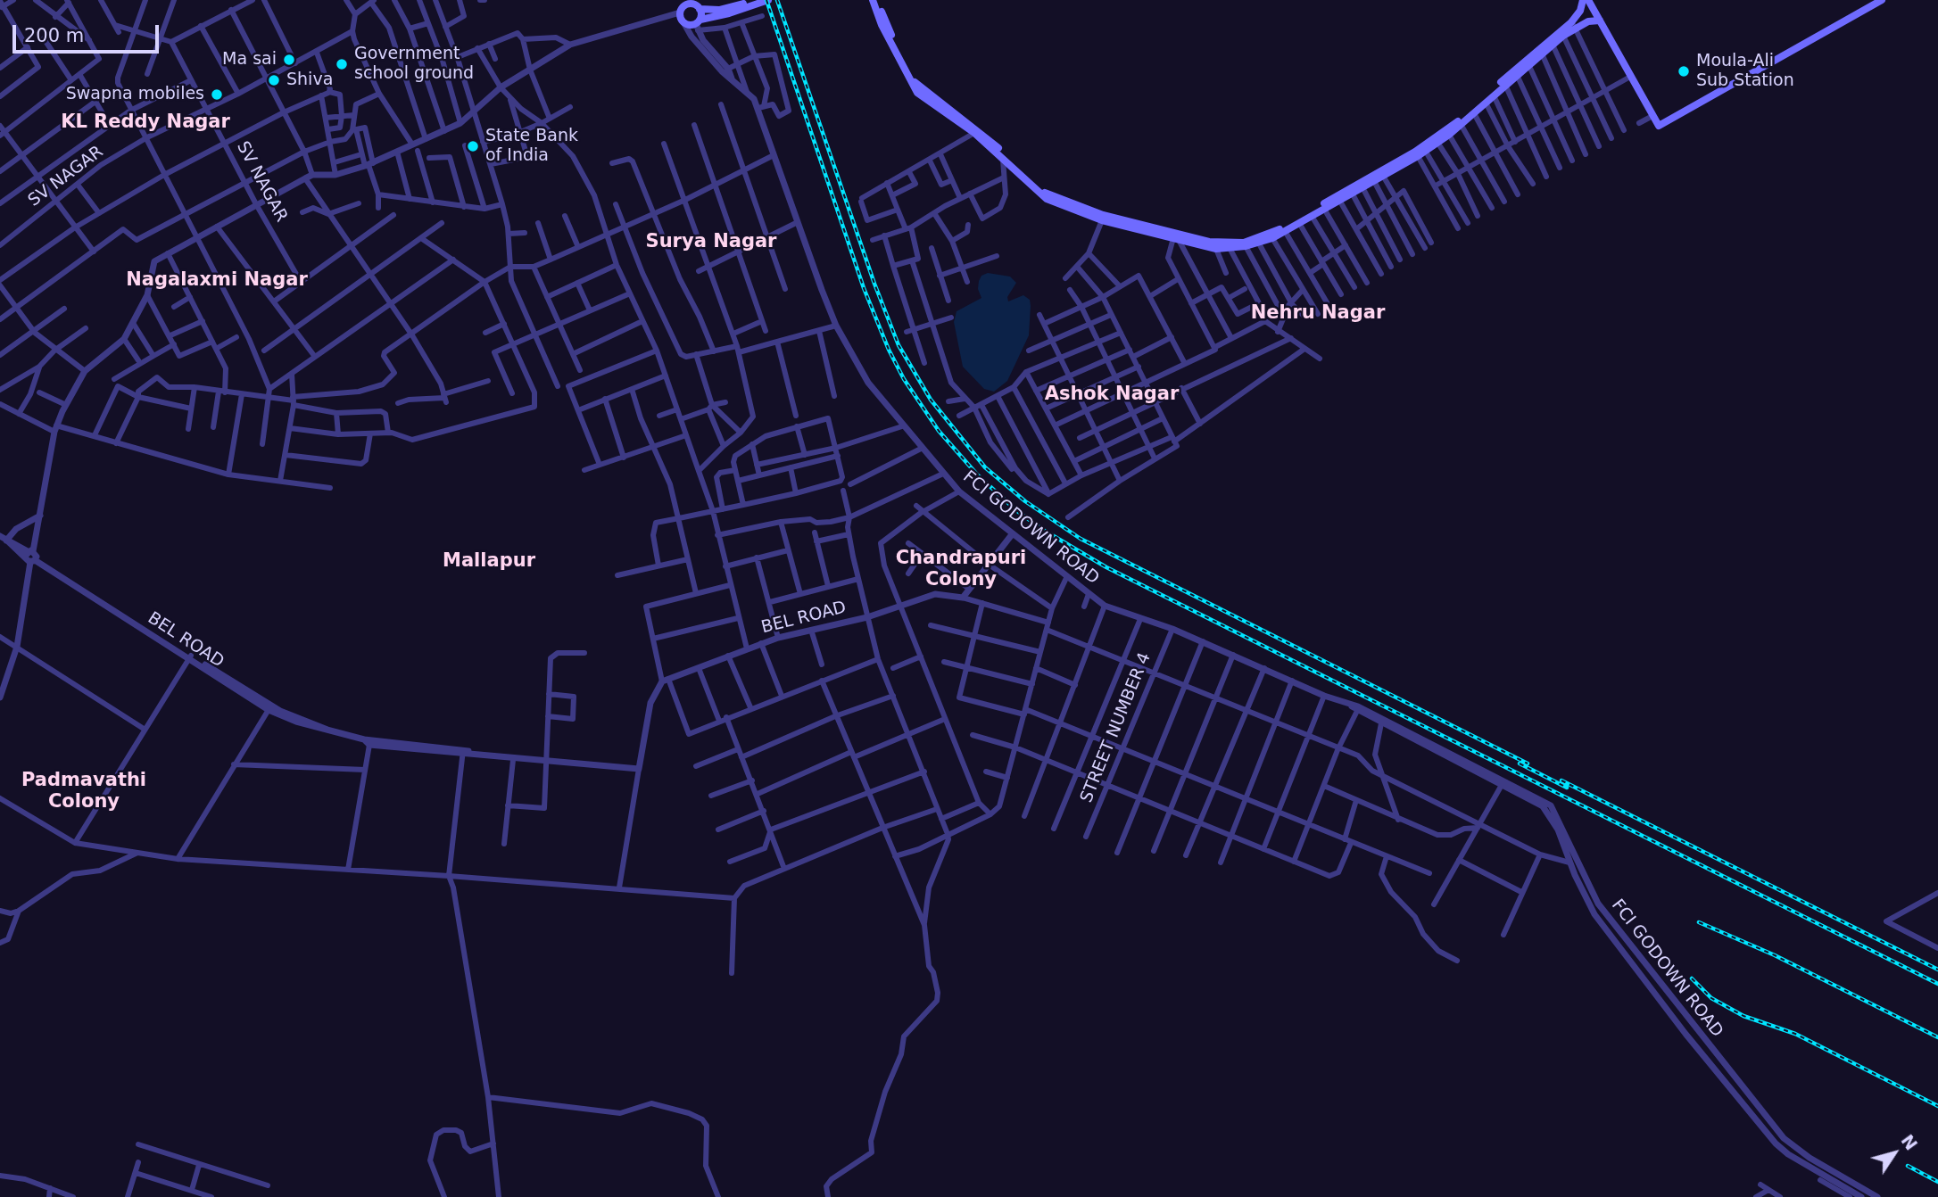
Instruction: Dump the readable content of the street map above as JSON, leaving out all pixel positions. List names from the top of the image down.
{
  "streets": {
    "street": [
      "SV NAGAR",
      "FCI GODOWN ROAD",
      "BEL ROAD",
      "STREET NUMBER 4"
    ]
  },
  "crossings": [
    ["FCI GODOWN ROAD", "STREET NUMBER 4"]
  ],
  "districts": [
    "KL Reddy Nagar",
    "Surya Nagar",
    "Nagalaxmi Nagar",
    "Nehru Nagar",
    "Ashok Nagar",
    "Chandrapuri Colony",
    "Mallapur",
    "Padmavathi Colony"
  ],
  "places": [
    "Ma sai",
    "Government school ground",
    "Moula-Ali Sub Station",
    "Shiva",
    "Swapna mobiles",
    "State Bank of India"
  ],
  "scale_bar": "200 m",
  "north": "top right"
}
